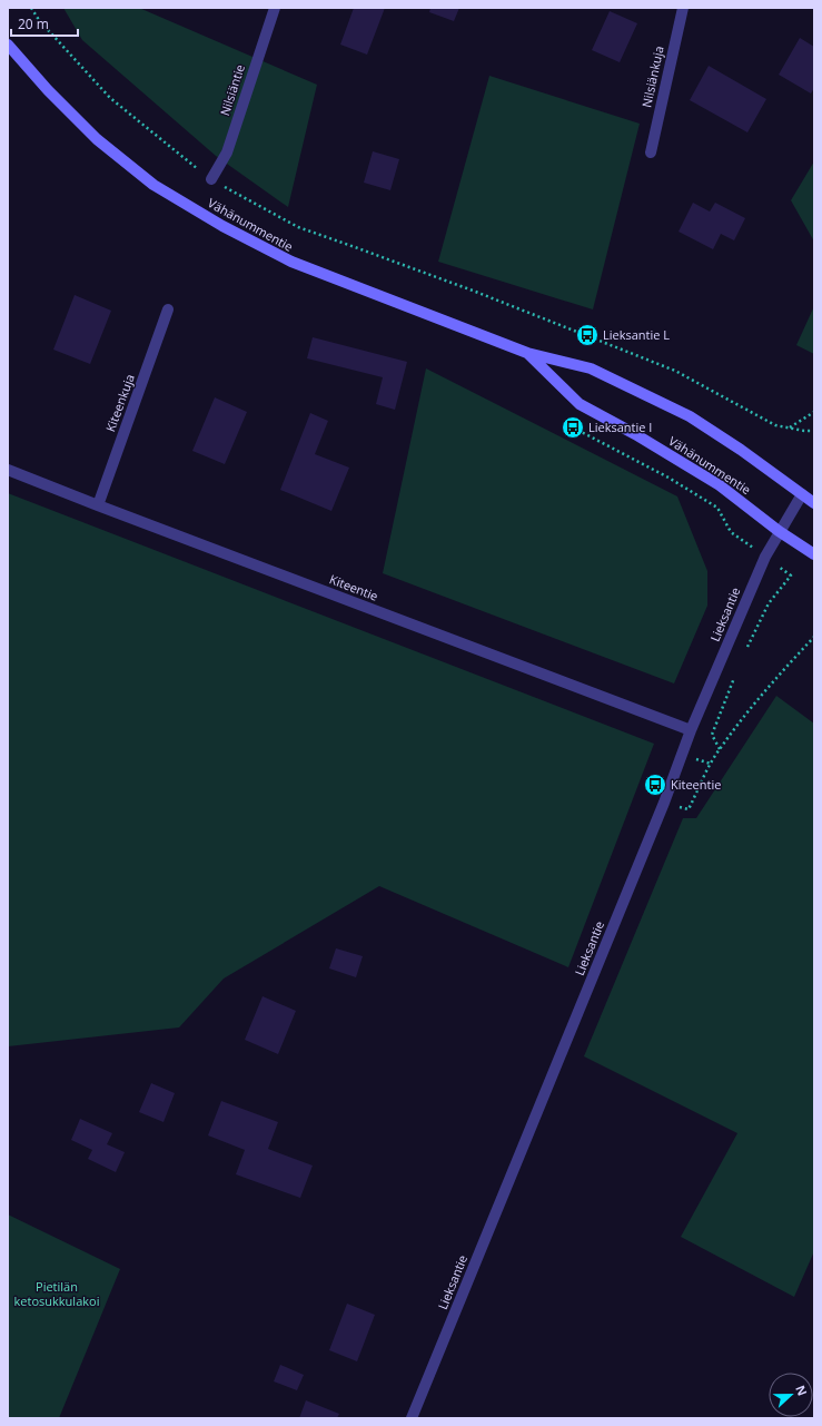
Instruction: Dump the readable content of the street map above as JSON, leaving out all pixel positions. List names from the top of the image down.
{
  "streets": {
    "main road": ["Vähänummentie"],
    "street": [
      "Nilsiänkuja",
      "Nilsiäntie",
      "Kiteenkuja",
      "Kiteentie",
      "Lieksantie"
    ]
  },
  "crossings": [
    ["Vähänummentie", "Lieksantie"],
    ["Kiteenkuja", "Kiteentie"],
    ["Kiteentie", "Lieksantie"]
  ],
  "parks": ["Pietilän ketosukkulakoi"],
  "places": {
    "bus stop": ["Lieksantie L", "Lieksantie I", "Kiteentie"]
  },
  "scale_bar": "20 m",
  "north": "right"
}
